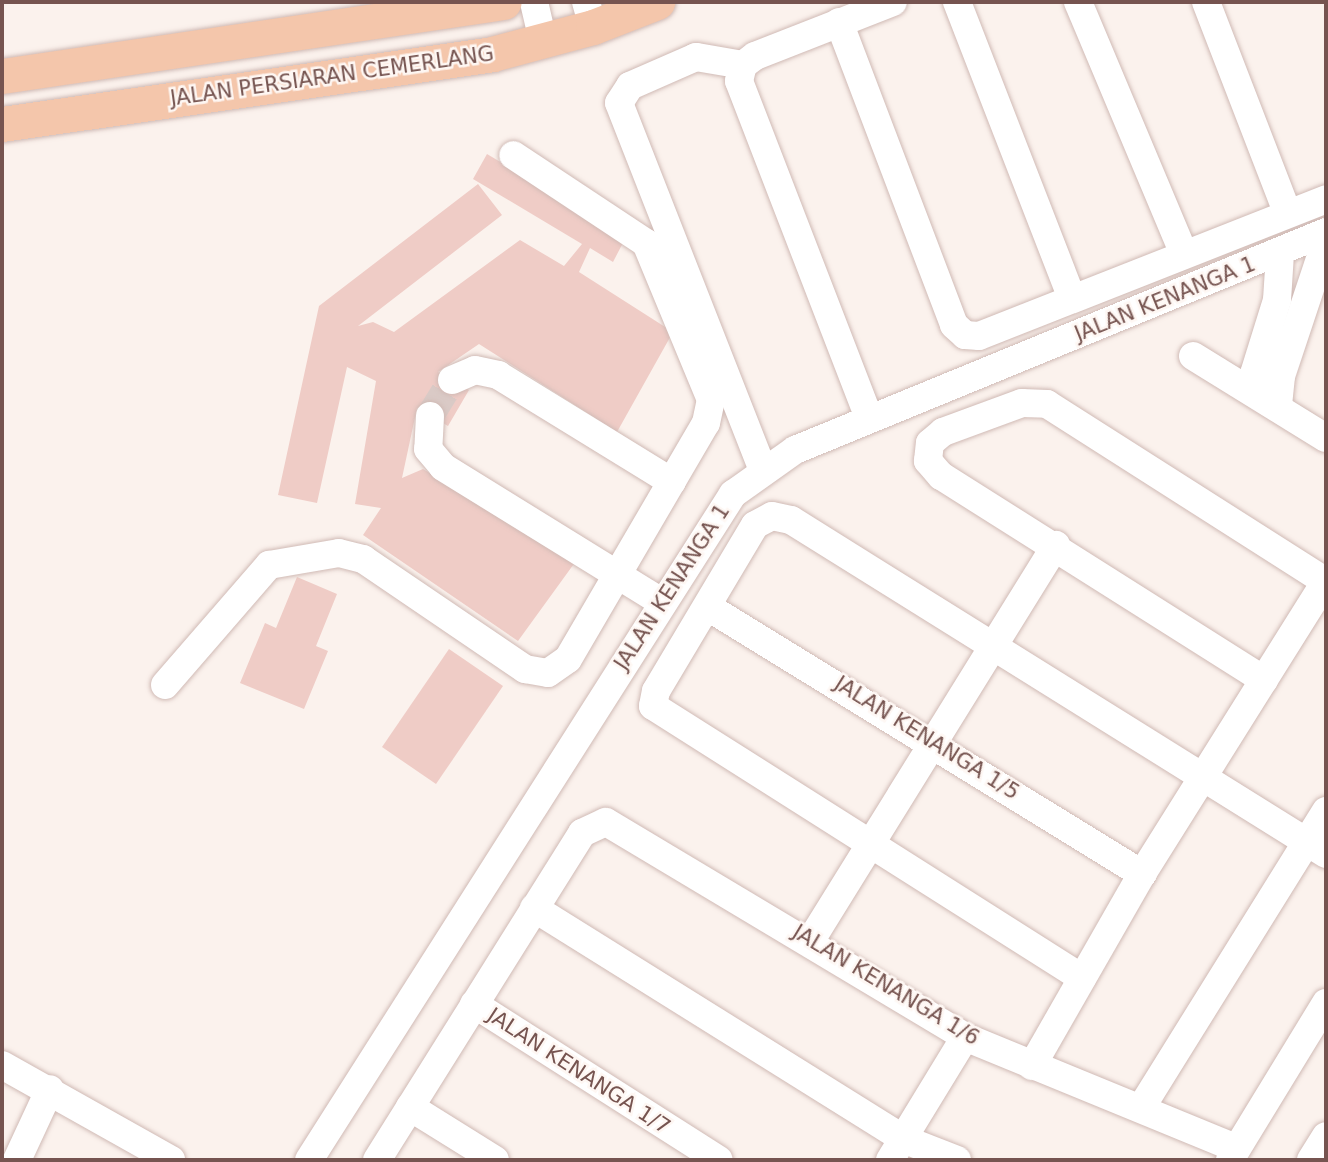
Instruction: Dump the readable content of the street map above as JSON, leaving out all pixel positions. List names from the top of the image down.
{
  "streets": {
    "main road": ["JALAN PERSIARAN CEMERLANG"],
    "street": [
      "JALAN KENANGA 1",
      "JALAN KENANGA 1/5",
      "JALAN KENANGA 1/6",
      "JALAN KENANGA 1/7"
    ]
  }
}
